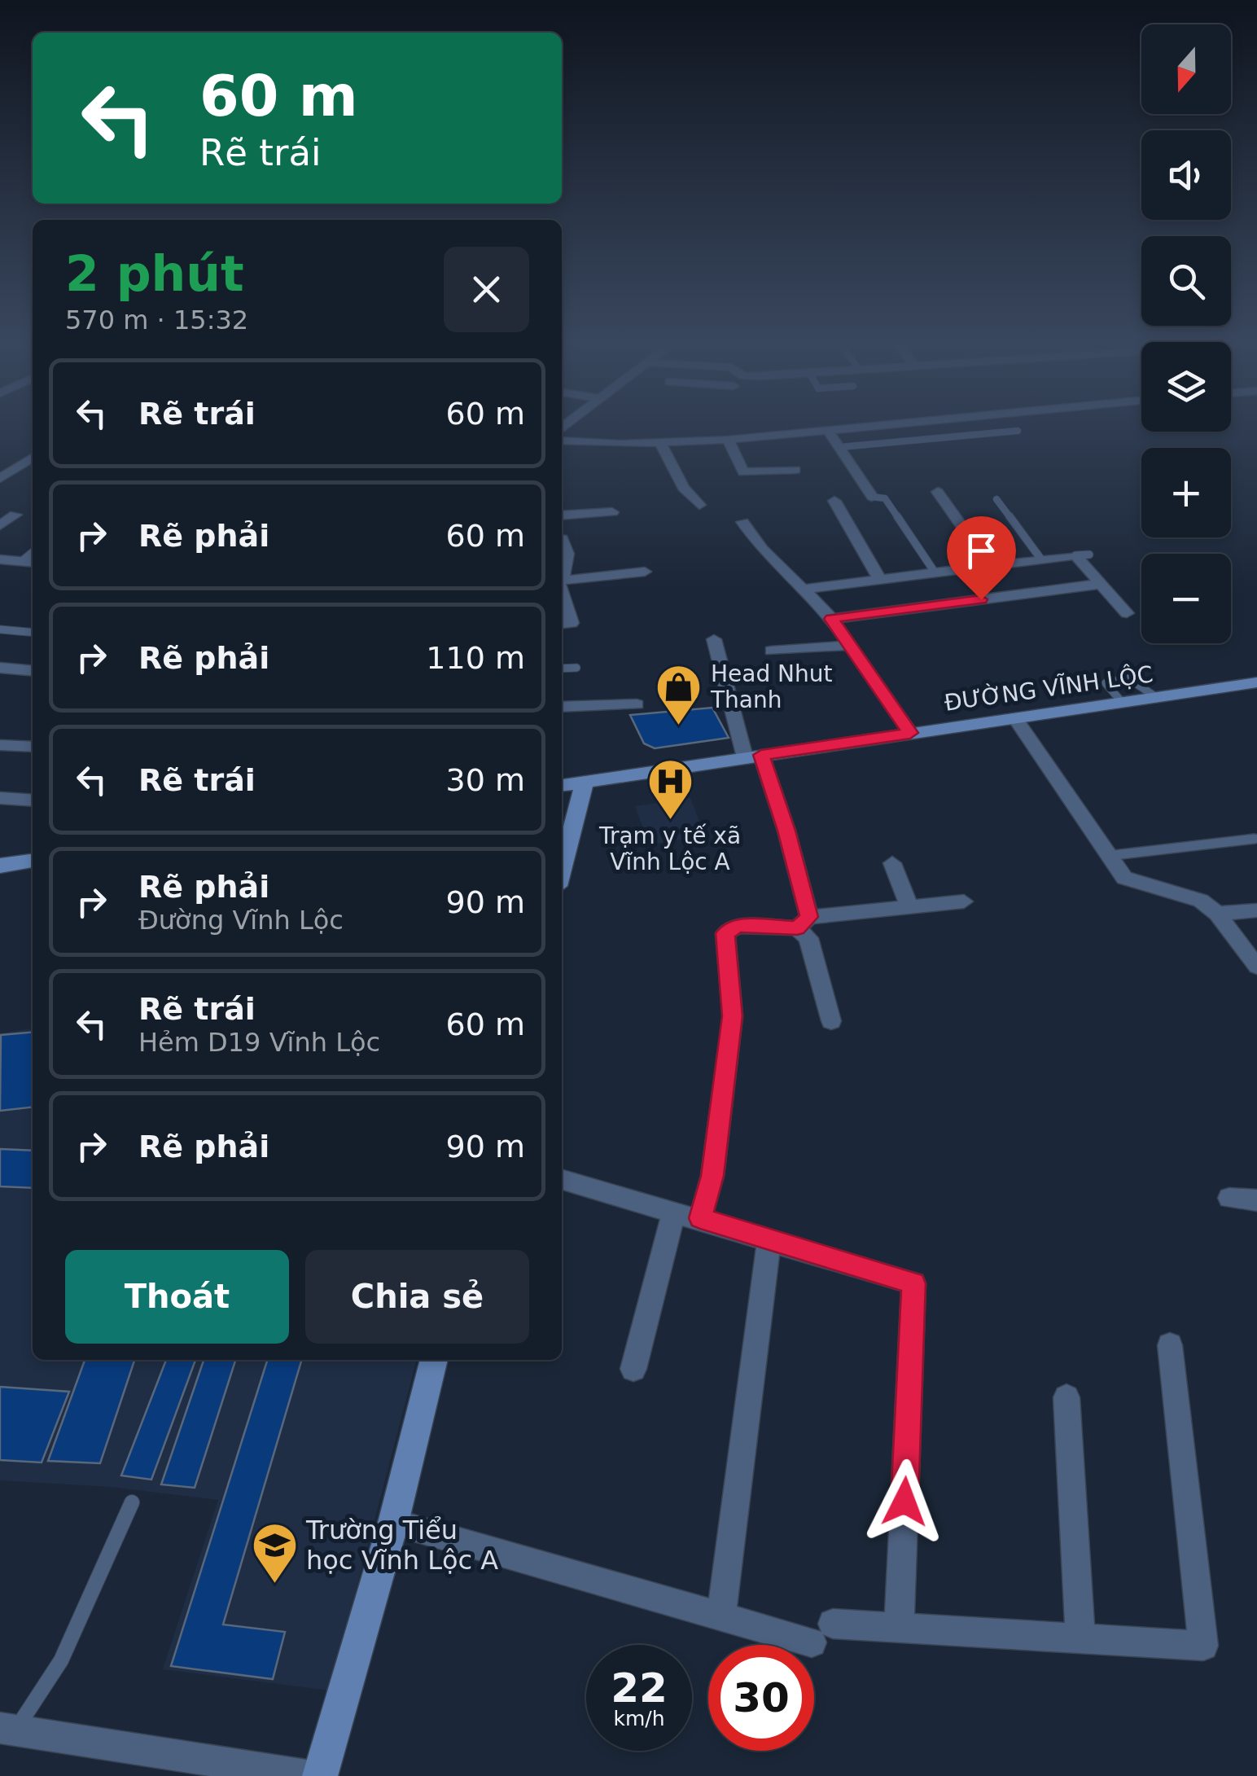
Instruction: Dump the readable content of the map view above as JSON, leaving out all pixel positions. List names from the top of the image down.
{
  "streets": {
    "main road": ["ĐƯỜNG VĨNH LỘC"]
  },
  "places": {
    "shop": ["Head Nhut Thanh"],
    "hospital": ["Trạm y tế xã Vĩnh Lộc A"],
    "school or university": ["Trường Tiểu học Vĩnh Lộc A"]
  },
  "north": "bottom",
  "page": {
    "map_buttons": ["+", "−"],
    "turn": ["60 m", "Rẽ trái"],
    "heading": ["2 phút", "570 m · 15:32"],
    "list": [
      {
        "name": "Rẽ trái",
        "value": "60 m"
      },
      {
        "name": "Rẽ phải",
        "value": "60 m"
      },
      {
        "name": "Rẽ phải",
        "value": "110 m"
      },
      {
        "name": "Rẽ trái",
        "value": "30 m"
      },
      {
        "name": "Rẽ phải",
        "note": "Đường Vĩnh Lộc",
        "value": "90 m"
      },
      {
        "name": "Rẽ trái",
        "note": "Hẻm D19 Vĩnh Lộc",
        "value": "60 m"
      },
      {
        "name": "Rẽ phải",
        "value": "90 m"
      }
    ],
    "buttons": ["Thoát", "Chia sẻ"],
    "speed": "22 km/h",
    "limit": "30"
  }
}
